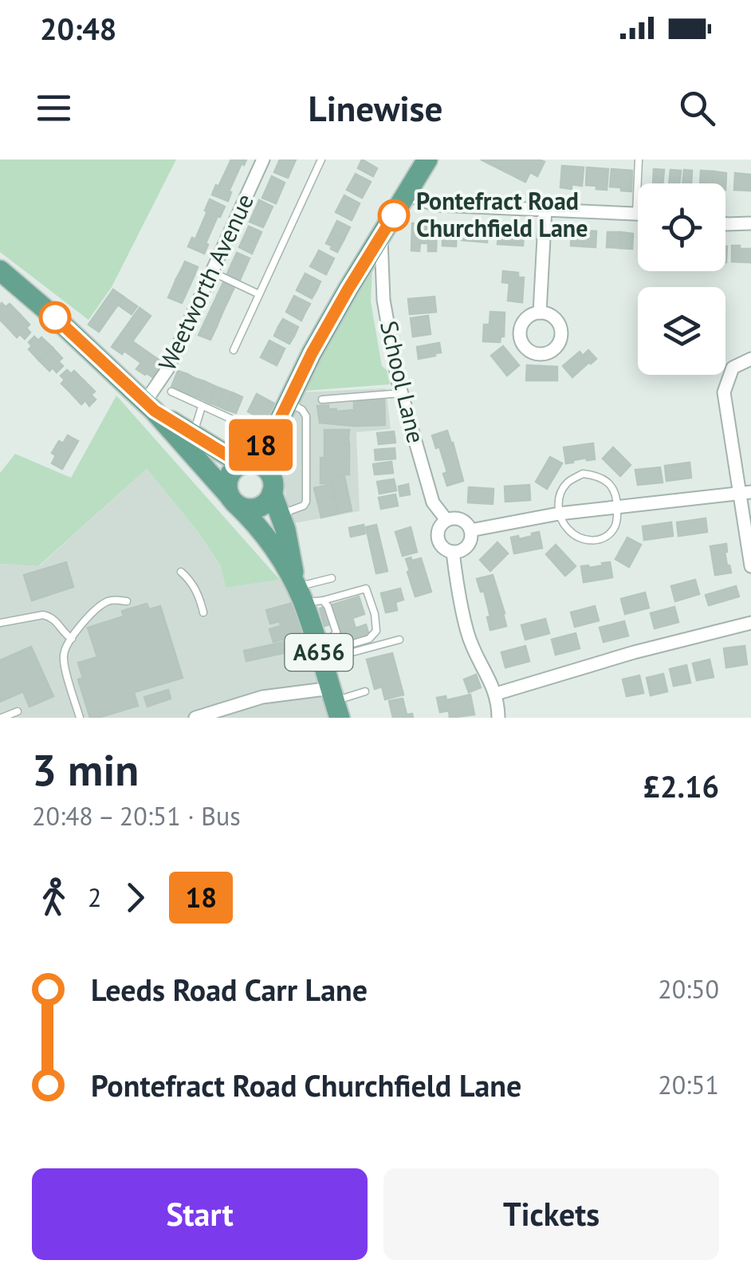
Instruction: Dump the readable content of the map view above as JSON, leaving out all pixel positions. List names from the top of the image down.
{
  "streets": {
    "main road": ["A656"],
    "street": ["Weetworth Avenue", "School Lane"]
  },
  "crossings": [
    ["School Lane", "A656"]
  ],
  "places": ["Pontefract Road Churchfield Lane"],
  "lines": ["bus line 18"],
  "page": {
    "status": "20:48",
    "header": "Linewise",
    "on_map": "18",
    "heading": ["3 min", "20:48 – 20:51 · Bus", "£2.16"],
    "legs": ["2", "18"],
    "list": [
      {
        "name": "Leeds Road Carr Lane",
        "value": "20:50"
      },
      {
        "name": "Pontefract Road Churchfield Lane",
        "value": "20:51"
      }
    ],
    "buttons": ["Start", "Tickets"]
  }
}
